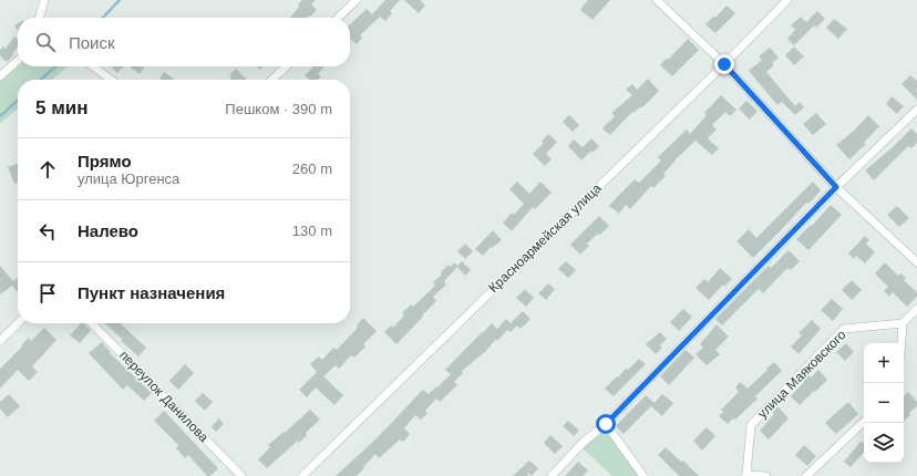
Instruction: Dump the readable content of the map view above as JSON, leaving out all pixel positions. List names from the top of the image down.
{
  "streets": {
    "street": ["Красноармейская улица", "улица Маяковского", "переулок Данилова"]
  },
  "page": {
    "search": "Поиск",
    "heading": ["5 мин", "Пешком · 390 m"],
    "list": [
      ["Прямо", "улица Юргенса", "260 m"],
      ["Налево", "130 m"],
      "Пункт назначения"
    ],
    "map_buttons": ["+", "−"]
  }
}
